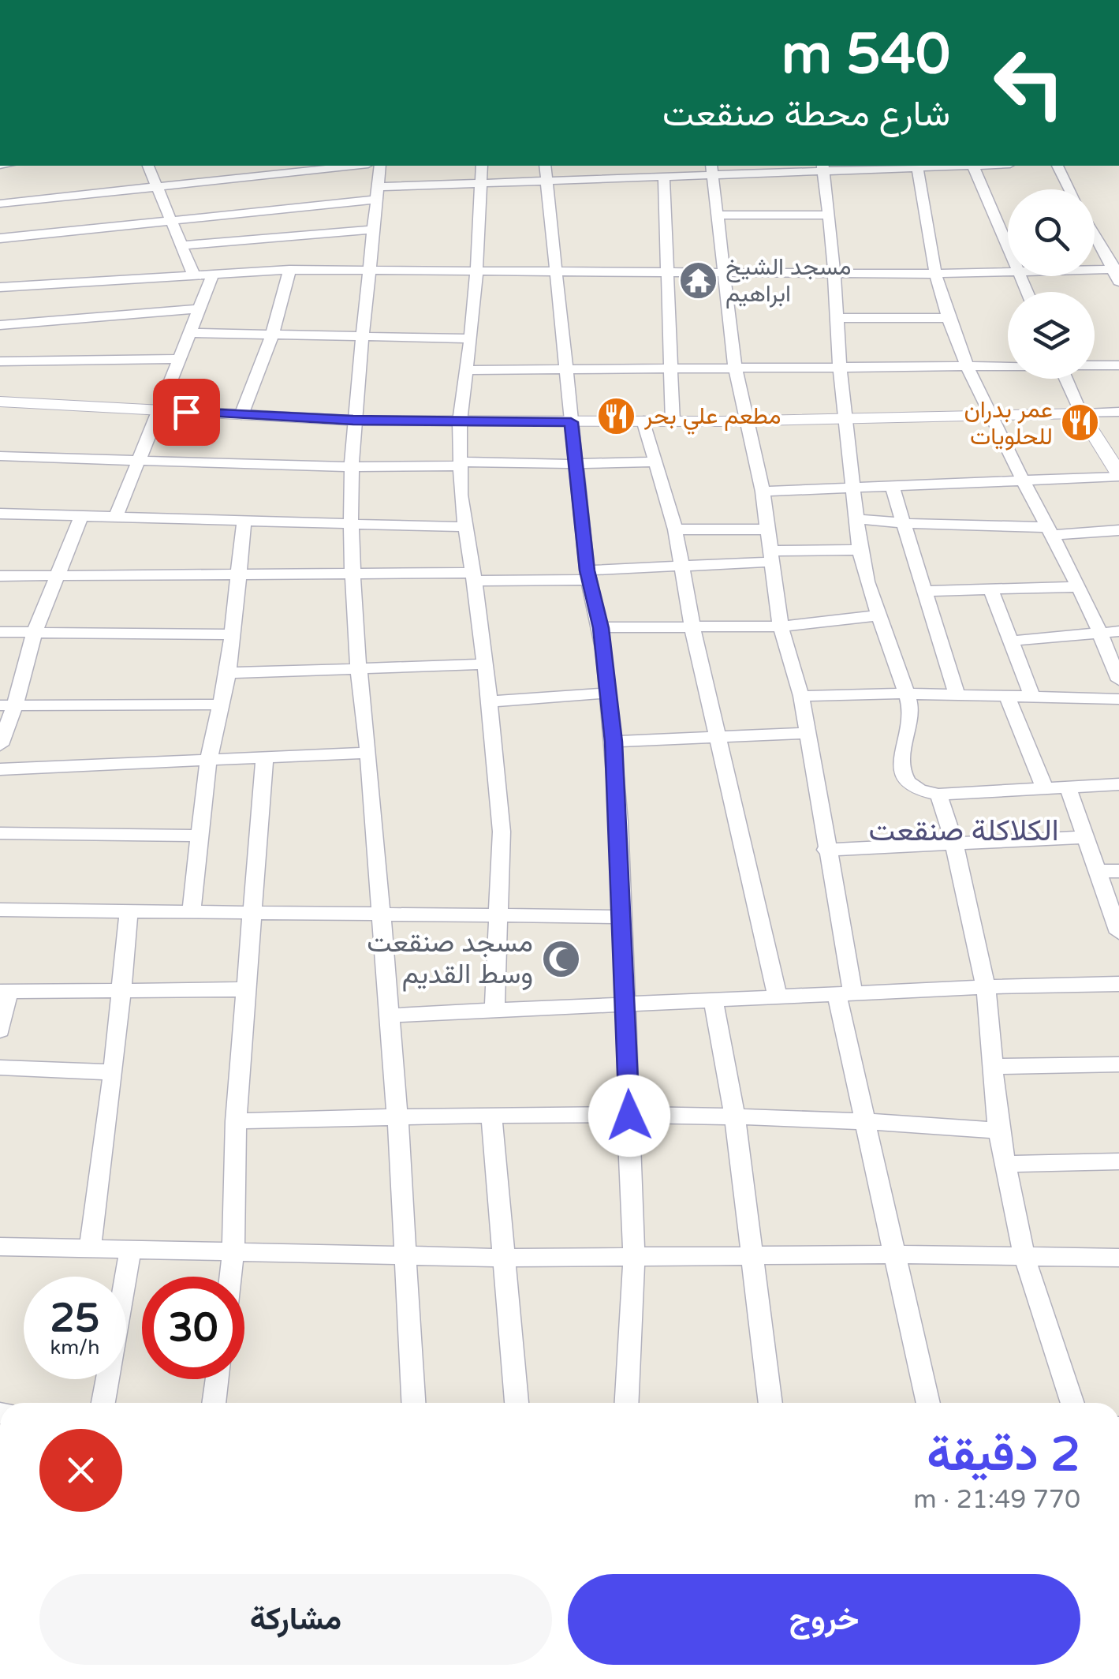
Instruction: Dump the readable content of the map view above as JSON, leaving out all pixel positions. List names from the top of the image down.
{
  "districts": ["الكلاكلة صنقعت"],
  "places": {
    "temple": ["مسجد الشيخ ابراهيم"],
    "restaurant": ["مطعم علي بحر", "عمر بدران للحلويات"],
    "mosque": ["مسجد صنقعت وسط القديم"]
  },
  "page": {
    "turn": ["540 m", "شارع محطة صنقعت"],
    "speed": "25 km/h",
    "limit": "30",
    "heading": ["2 دقيقة", "770 m · 21:49"],
    "buttons": ["خروج", "مشاركة"]
  }
}
